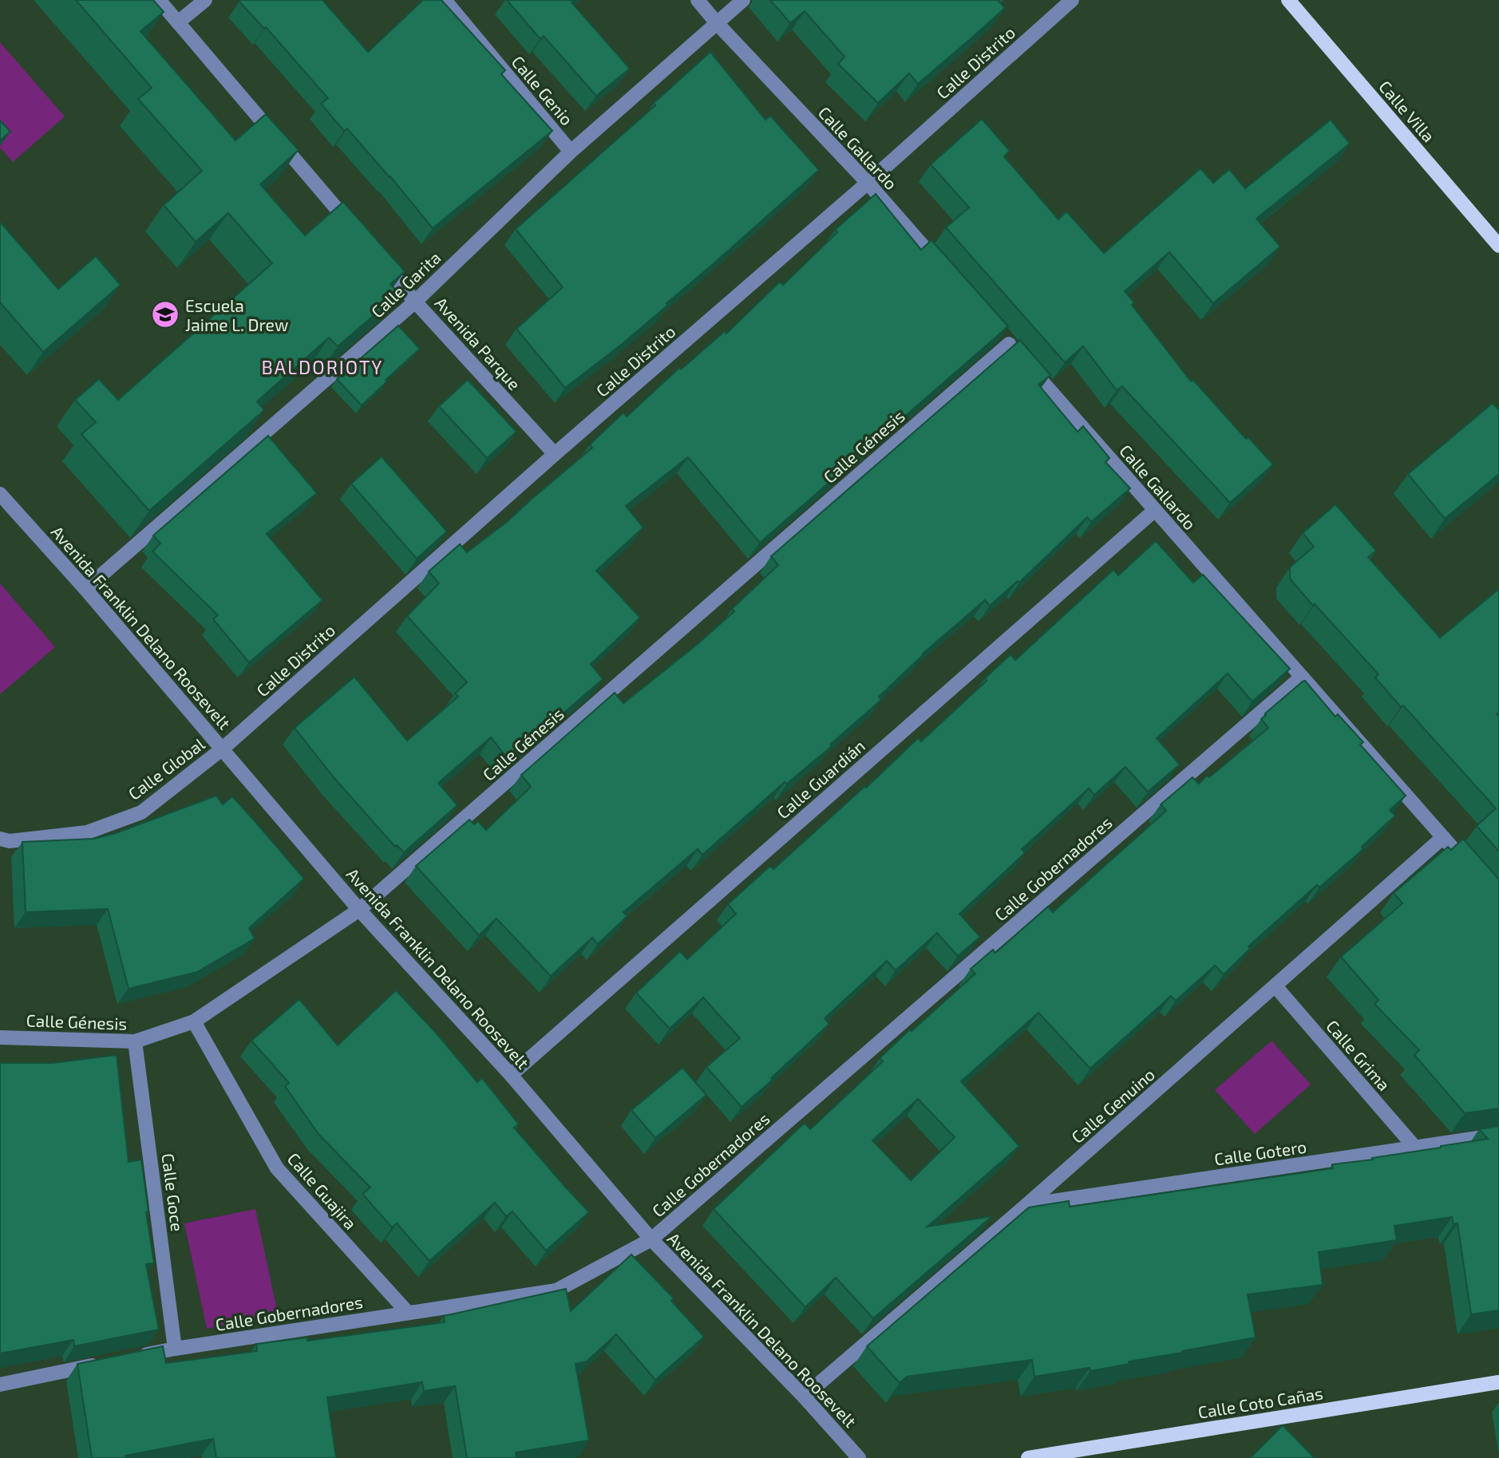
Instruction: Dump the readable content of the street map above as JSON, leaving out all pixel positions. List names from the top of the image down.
{
  "streets": {
    "main road": ["Calle Villa", "Calle Coto Cañas"],
    "street": [
      "Calle Distrito",
      "Calle Genio",
      "Calle Gallardo",
      "Calle Garita",
      "Avenida Parque",
      "Calle Génesis",
      "Avenida Franklin Delano Roosevelt",
      "Calle Global",
      "Calle Guardián",
      "Calle Gobernadores",
      "Calle Grima",
      "Calle Genuino",
      "Calle Gotero",
      "Calle Guajira",
      "Calle Goce"
    ]
  },
  "crossings": [
    ["Calle Distrito", "Calle Gallardo"],
    ["Calle Distrito", "Avenida Parque"],
    ["Calle Distrito", "Avenida Franklin Delano Roosevelt"],
    ["Calle Distrito", "Calle Global"],
    ["Calle Genio", "Calle Garita"],
    ["Calle Gallardo", "Calle Garita"],
    ["Calle Gallardo", "Calle Génesis"],
    ["Calle Gallardo", "Calle Guardián"],
    ["Calle Gallardo", "Calle Gobernadores"],
    ["Calle Gallardo", "Calle Genuino"],
    ["Calle Garita", "Avenida Parque"],
    ["Calle Garita", "Avenida Franklin Delano Roosevelt"],
    ["Calle Génesis", "Avenida Franklin Delano Roosevelt"],
    ["Calle Génesis", "Calle Guajira"],
    ["Calle Génesis", "Calle Goce"],
    ["Avenida Franklin Delano Roosevelt", "Calle Global"],
    ["Avenida Franklin Delano Roosevelt", "Calle Guardián"],
    ["Avenida Franklin Delano Roosevelt", "Calle Gobernadores"],
    ["Avenida Franklin Delano Roosevelt", "Calle Genuino"],
    ["Calle Gobernadores", "Calle Guajira"],
    ["Calle Gobernadores", "Calle Goce"],
    ["Calle Grima", "Calle Genuino"],
    ["Calle Grima", "Calle Gotero"],
    ["Calle Genuino", "Calle Gotero"]
  ],
  "districts": ["BALDORIOTY"],
  "places": {
    "school or university": ["Escuela Jaime L. Drew"]
  }
}
